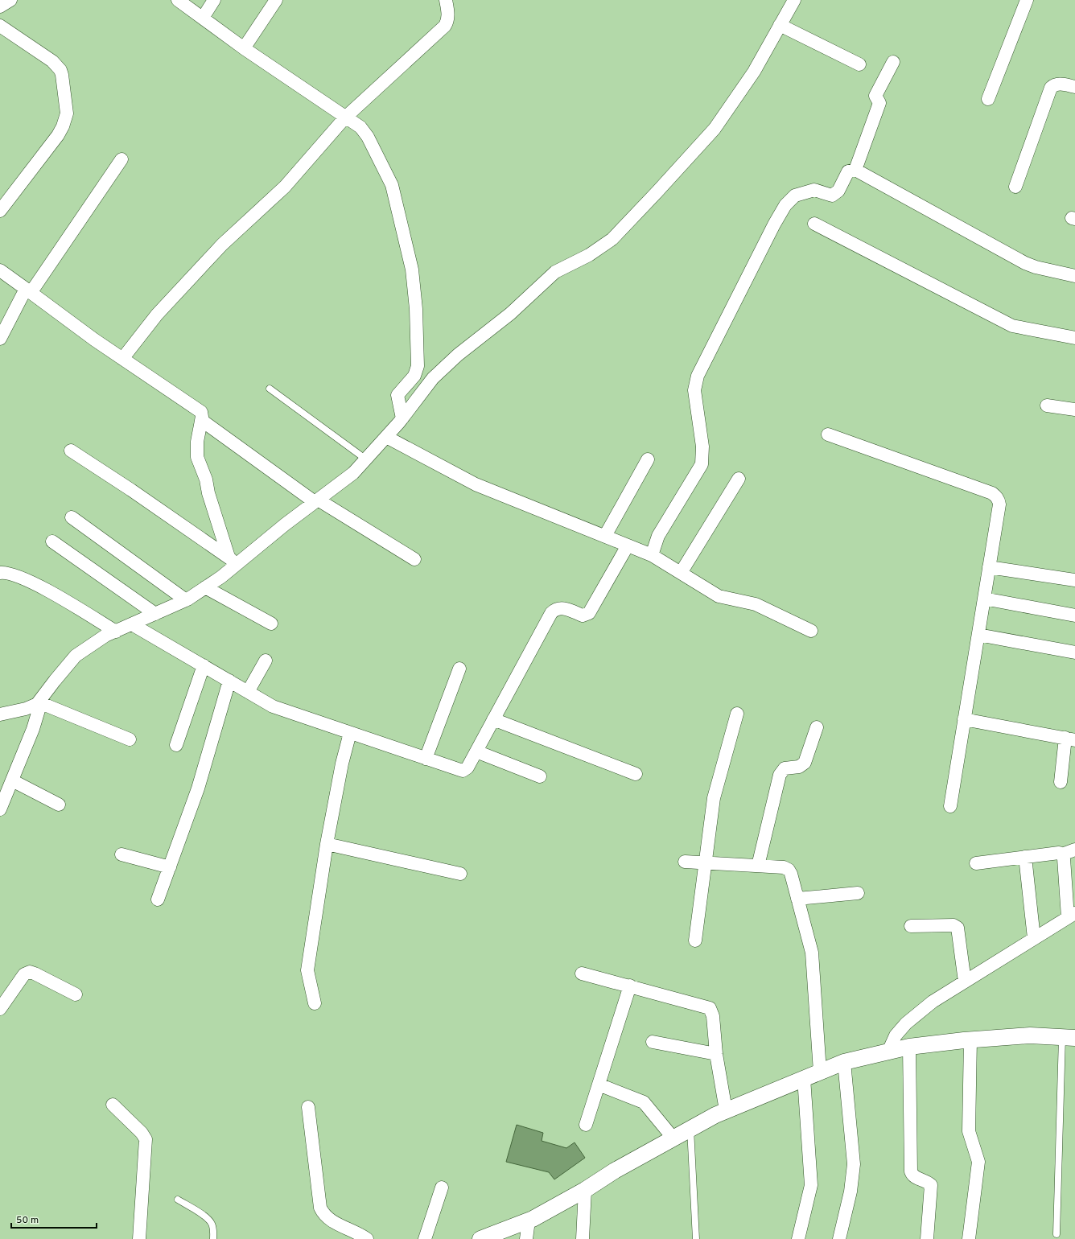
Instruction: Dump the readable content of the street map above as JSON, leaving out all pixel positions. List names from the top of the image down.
{
  "scale_bar": "50 m"
}
